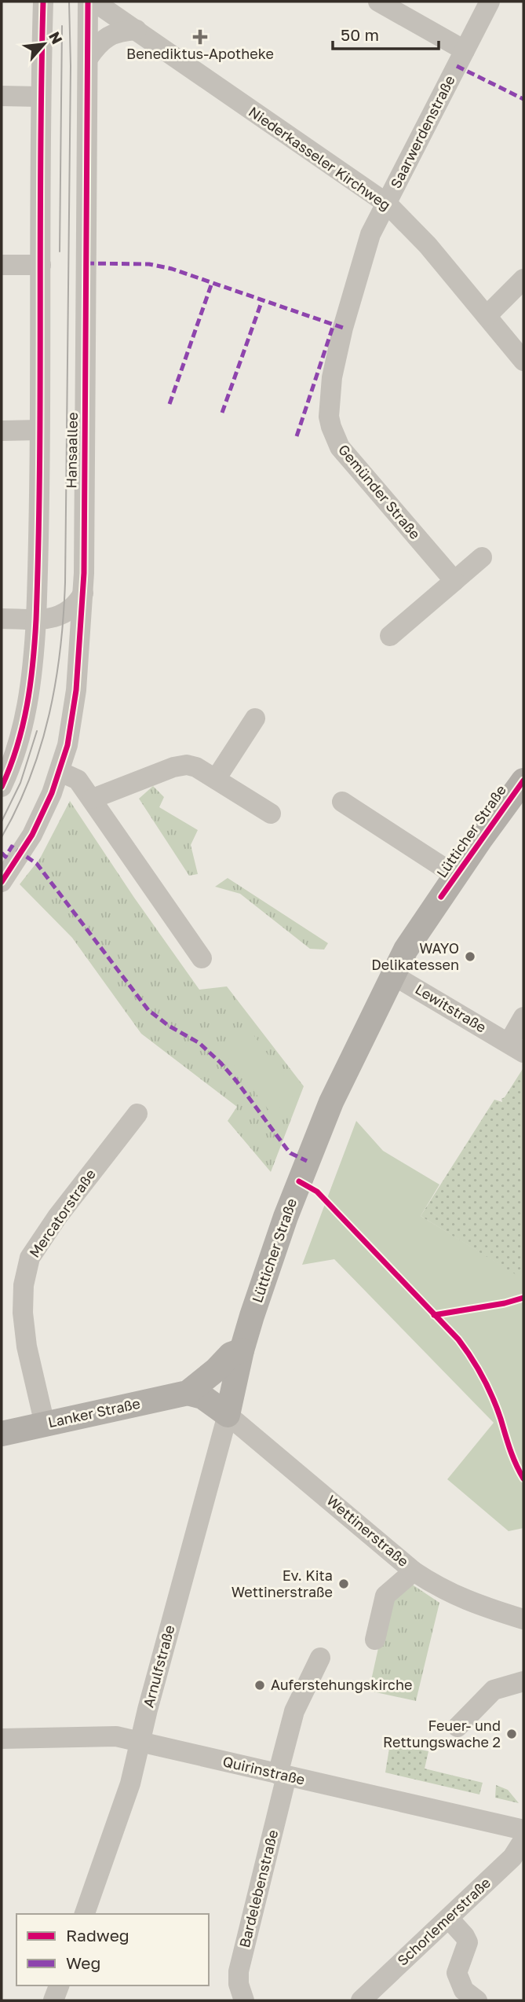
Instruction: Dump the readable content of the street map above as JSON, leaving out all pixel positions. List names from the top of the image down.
{
  "streets": {
    "main road": ["Lütticher Straße", "Lanker Straße"],
    "street": [
      "Saarwerdenstraße",
      "Niederkasseler Kirchweg",
      "Hansaallee",
      "Gemünder Straße",
      "Lewitstraße",
      "Mercatorstraße",
      "Wettinerstraße",
      "Arnulfstraße",
      "Quirinstraße",
      "Bardelebenstraße",
      "Schorlemerstraße"
    ]
  },
  "crossings": [
    ["Saarwerdenstraße", "Niederkasseler Kirchweg"],
    ["Saarwerdenstraße", "Gemünder Straße"],
    ["Niederkasseler Kirchweg", "Gemünder Straße"],
    ["Lütticher Straße", "Lewitstraße"],
    ["Lütticher Straße", "Lanker Straße"],
    ["Lütticher Straße", "Wettinerstraße"],
    ["Lütticher Straße", "Arnulfstraße"],
    ["Mercatorstraße", "Lanker Straße"],
    ["Wettinerstraße", "Arnulfstraße"],
    ["Arnulfstraße", "Quirinstraße"],
    ["Quirinstraße", "Bardelebenstraße"]
  ],
  "places": {
    "health": ["Benediktus-Apotheke"],
    "other": [
      "WAYO Delikatessen",
      "Ev. Kita Wettinerstraße",
      "Auferstehungskirche",
      "Feuer- und Rettungswache 2"
    ]
  },
  "legend": ["Radweg", "Weg"],
  "scale_bar": "50 m",
  "north": "top right"
}
